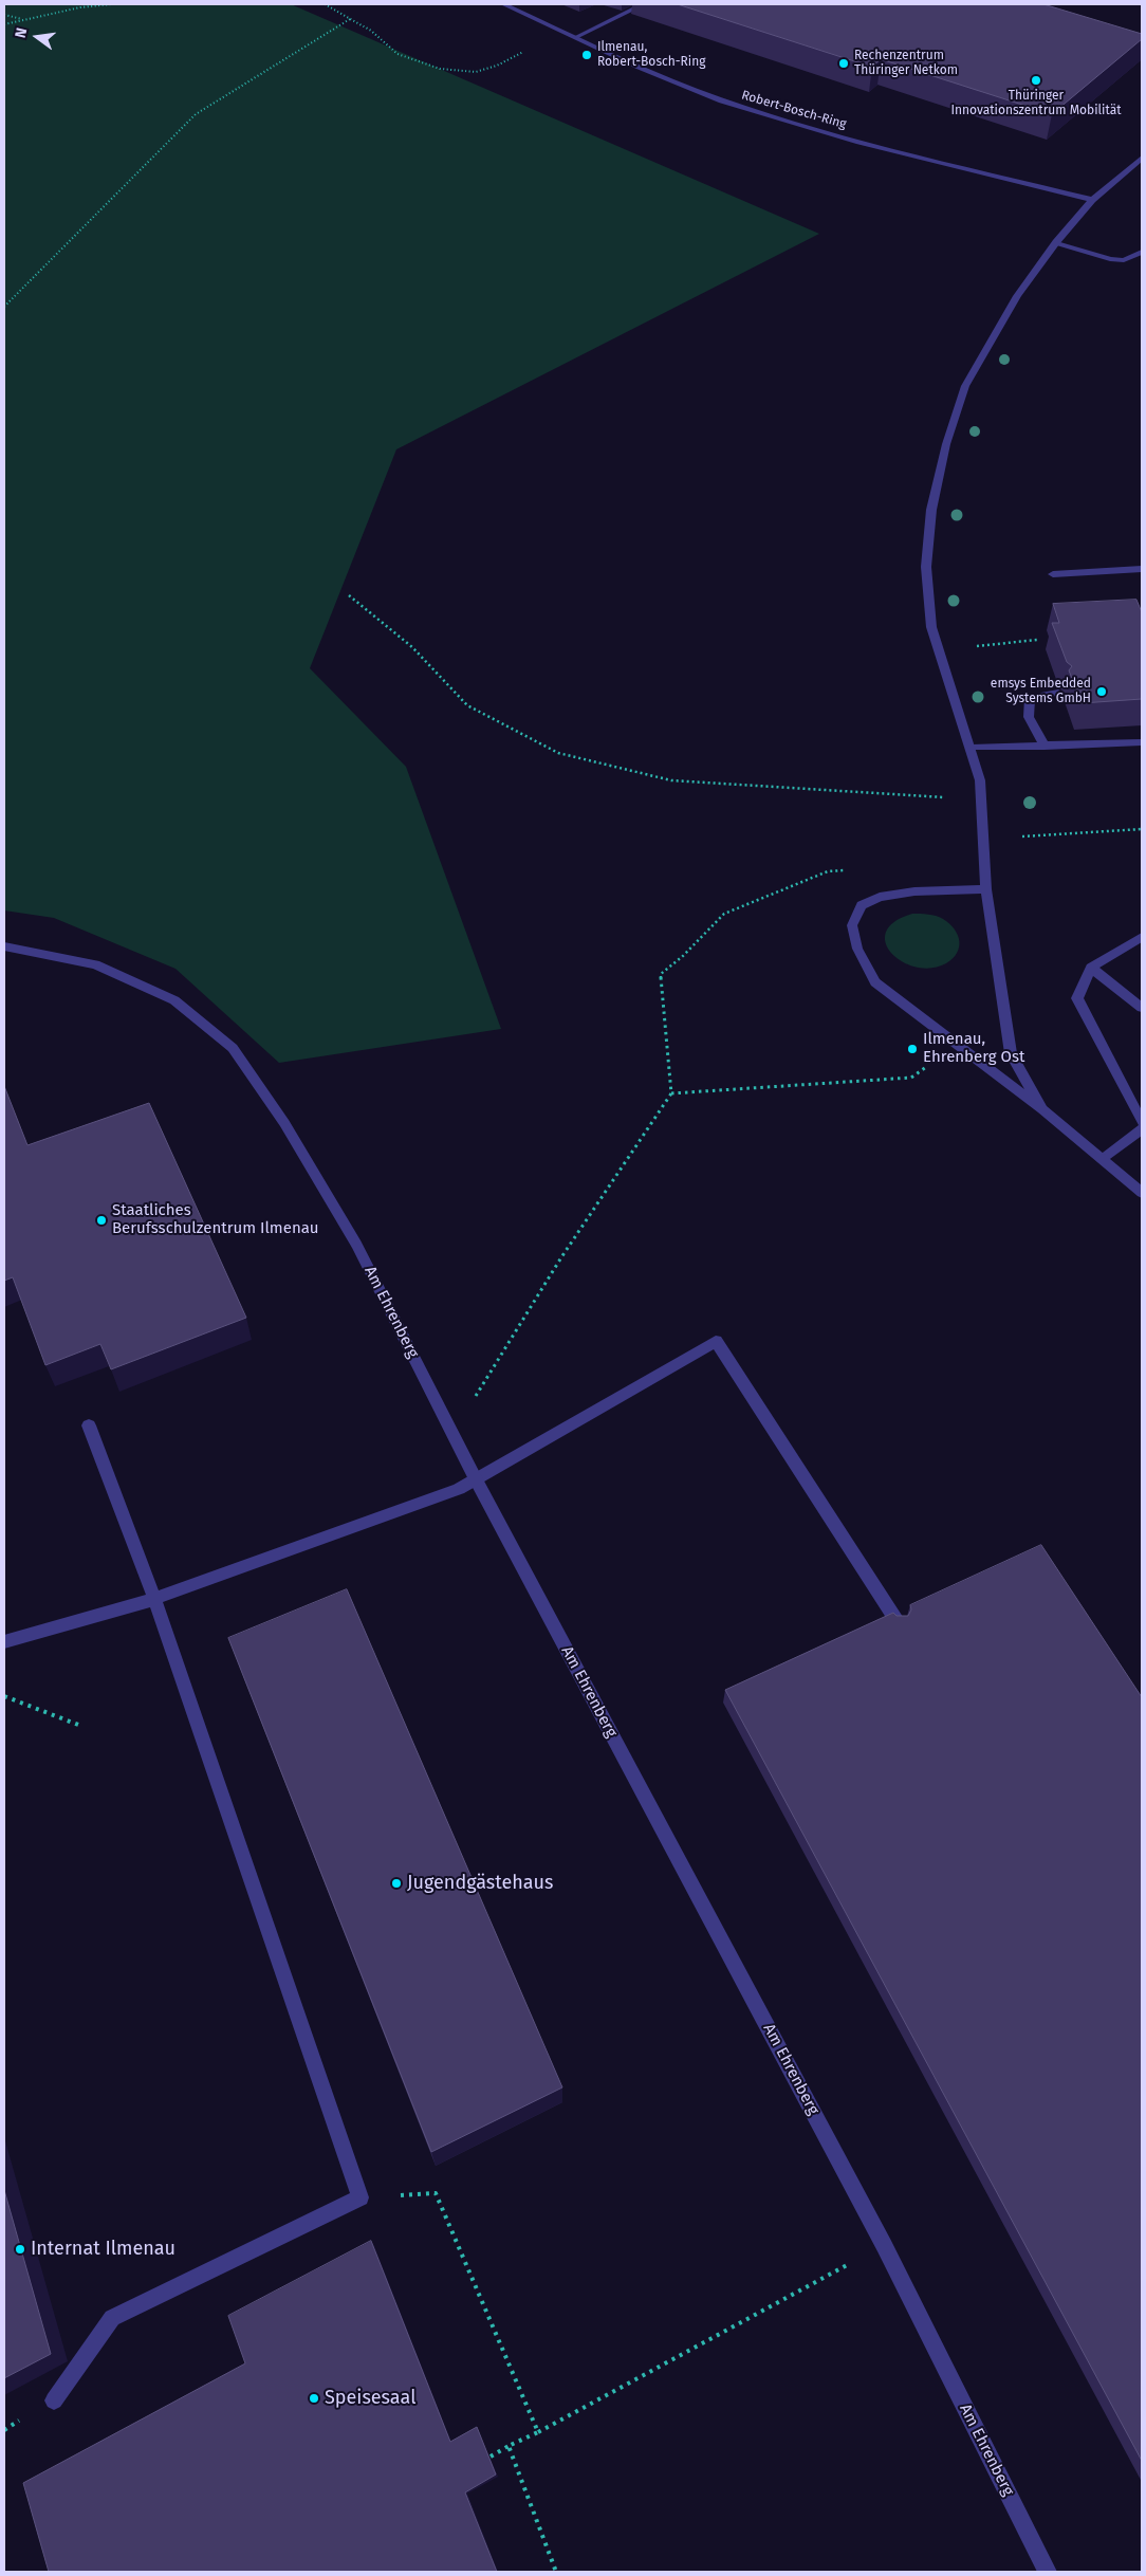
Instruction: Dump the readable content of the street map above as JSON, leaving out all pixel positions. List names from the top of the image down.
{
  "streets": {
    "street": ["Robert-Bosch-Ring", "Am Ehrenberg"]
  },
  "places": [
    "Ilmenau, Robert-Bosch-Ring",
    "Rechenzentrum Thüringer Netkom",
    "Thüringer Innovationszentrum Mobilität",
    "emsys Embedded Systems GmbH",
    "Ilmenau, Ehrenberg Ost",
    "Staatliches Berufsschulzentrum Ilmenau",
    "Jugendgästehaus",
    "Internat Ilmenau",
    "Speisesaal"
  ],
  "north": "left"
}
